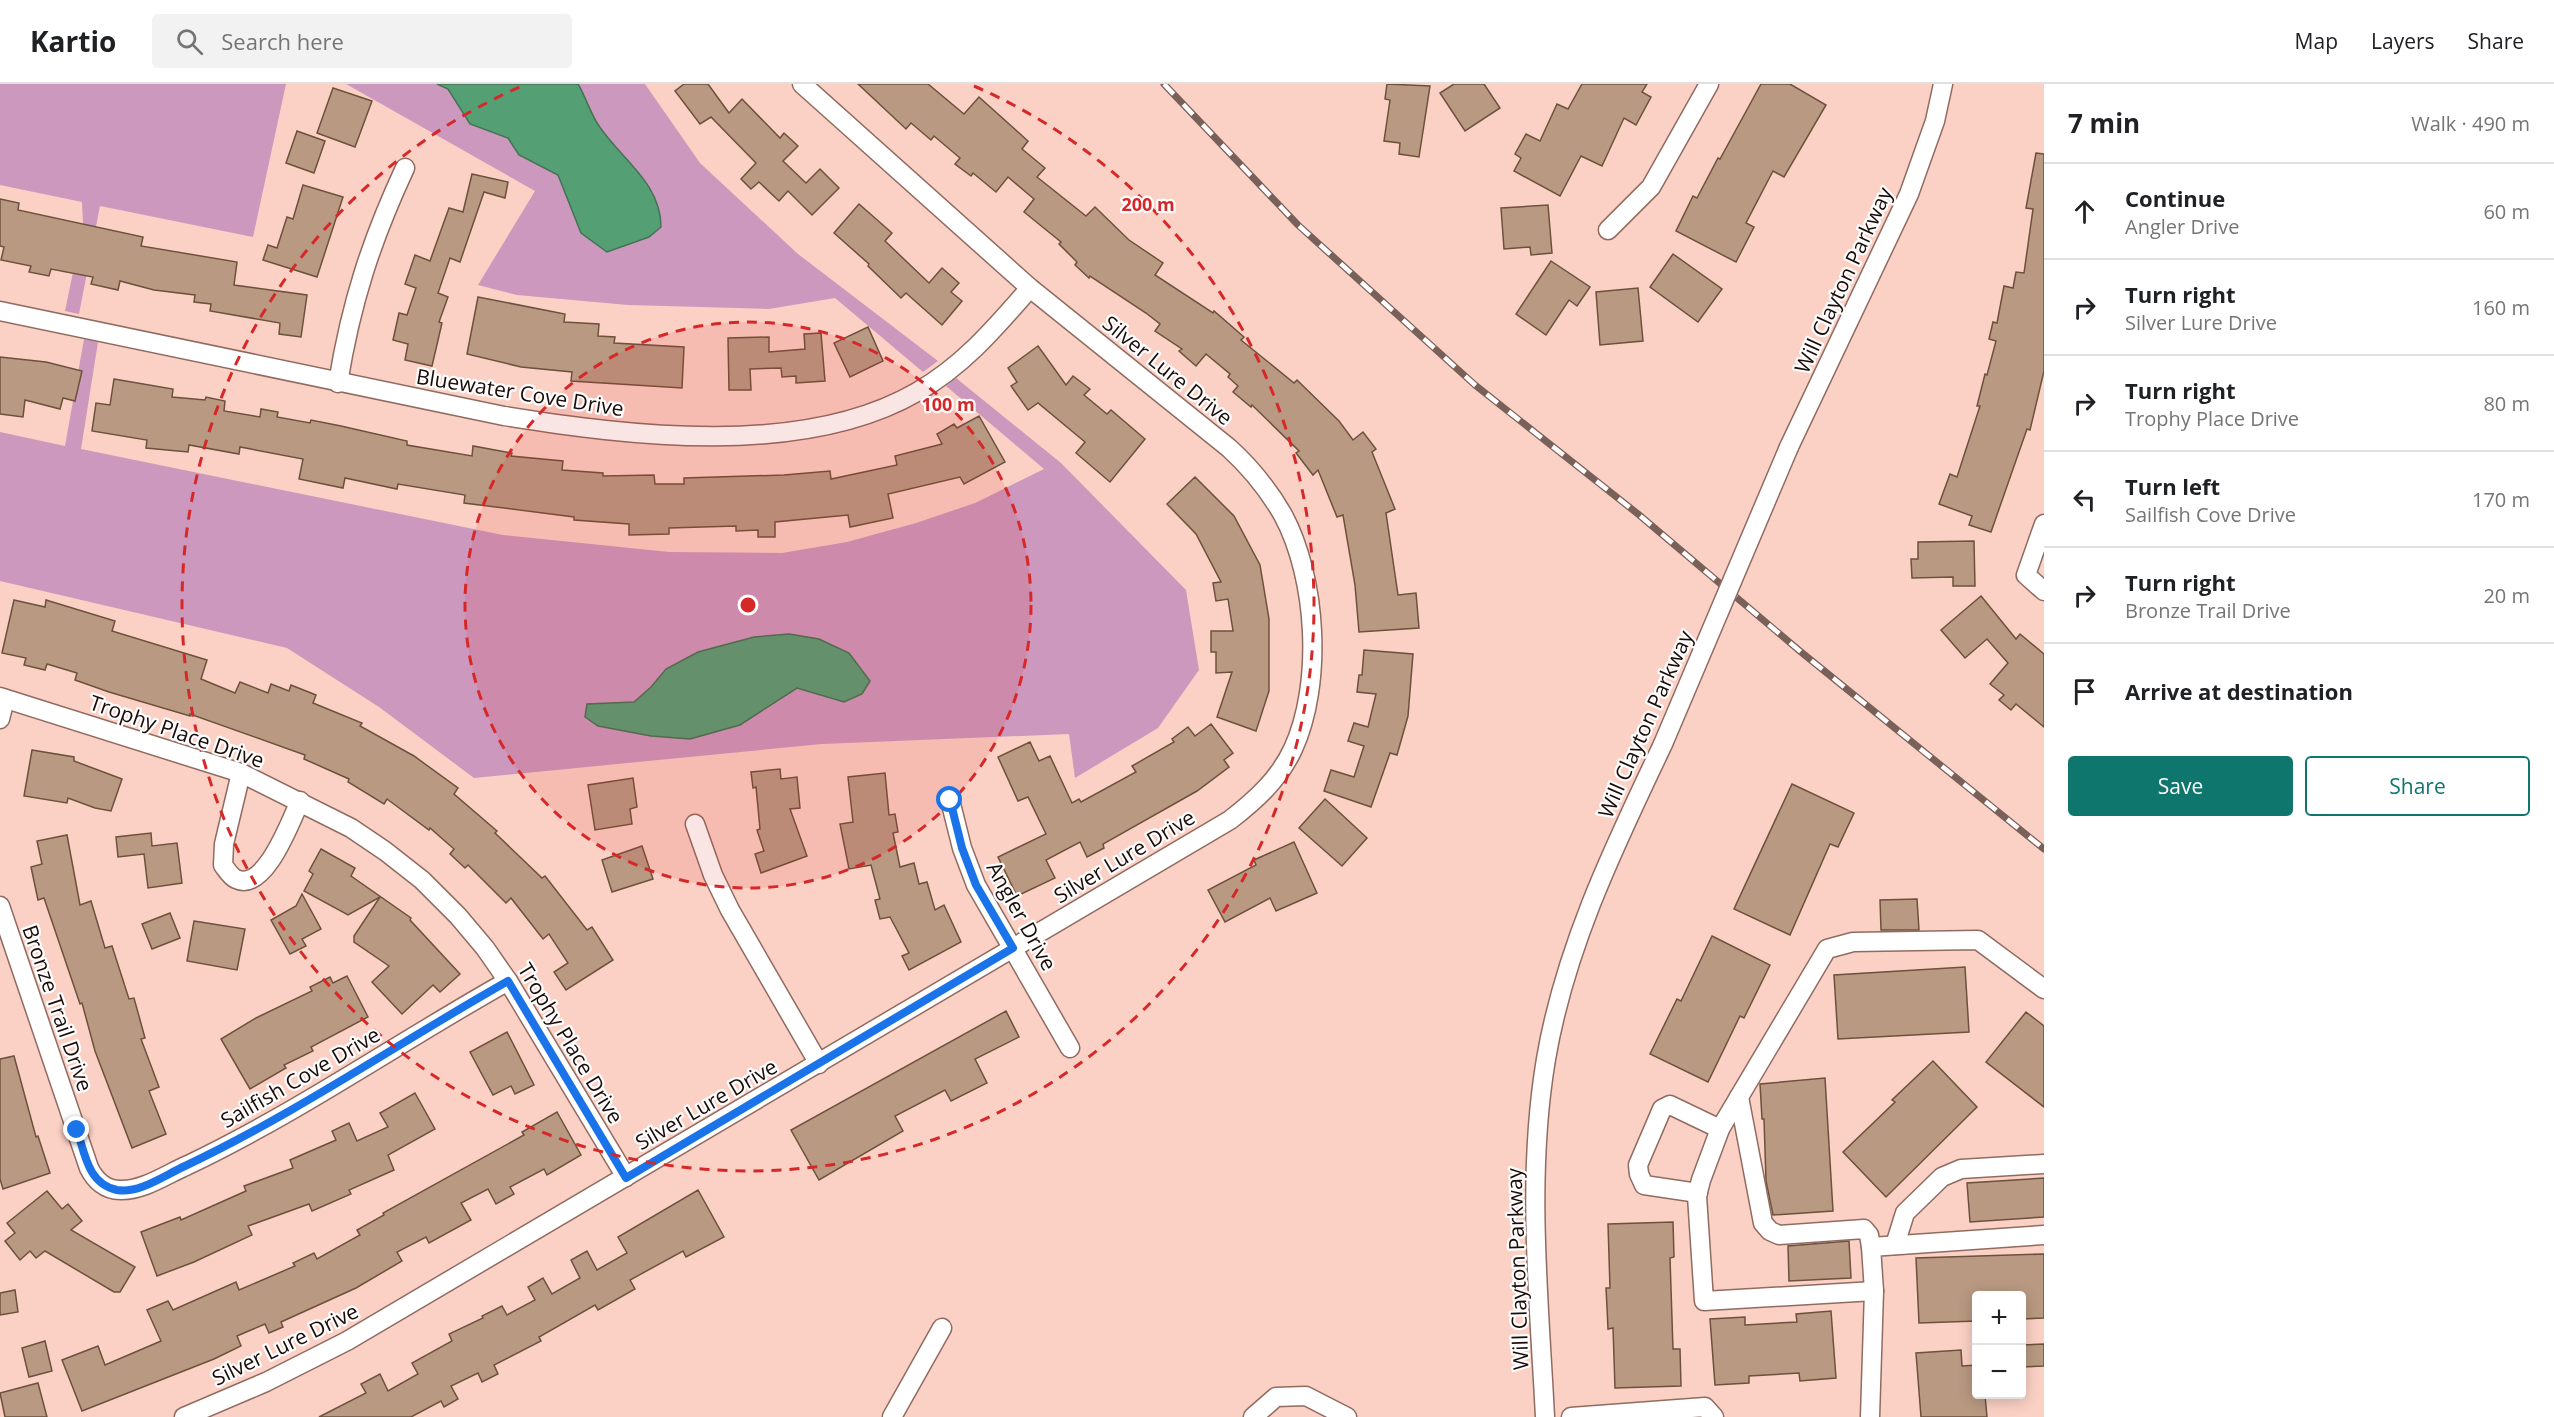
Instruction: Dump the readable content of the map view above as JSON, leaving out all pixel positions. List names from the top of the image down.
{
  "streets": {
    "street": [
      "Will Clayton Parkway",
      "Silver Lure Drive",
      "Bluewater Cove Drive",
      "Trophy Place Drive",
      "Angler Drive",
      "Bronze Trail Drive",
      "Sailfish Cove Drive"
    ]
  },
  "crossings": [
    ["Silver Lure Drive", "Bluewater Cove Drive"],
    ["Silver Lure Drive", "Trophy Place Drive"],
    ["Silver Lure Drive", "Angler Drive"],
    ["Trophy Place Drive", "Sailfish Cove Drive"],
    ["Bronze Trail Drive", "Sailfish Cove Drive"]
  ],
  "page": {
    "header": "Kartio",
    "search": "Search here",
    "nav": ["Map", "Layers", "Share"],
    "heading": ["7 min", "Walk · 490 m"],
    "list": [
      ["Continue", "Angler Drive", "60 m"],
      ["Turn right", "Silver Lure Drive", "160 m"],
      ["Turn right", "Trophy Place Drive", "80 m"],
      ["Turn left", "Sailfish Cove Drive", "170 m"],
      ["Turn right", "Bronze Trail Drive", "20 m"],
      "Arrive at destination"
    ],
    "buttons": ["Save", "Share"],
    "map_buttons": ["+", "−"]
  },
  "rings": ["200 m", "100 m"]
}
